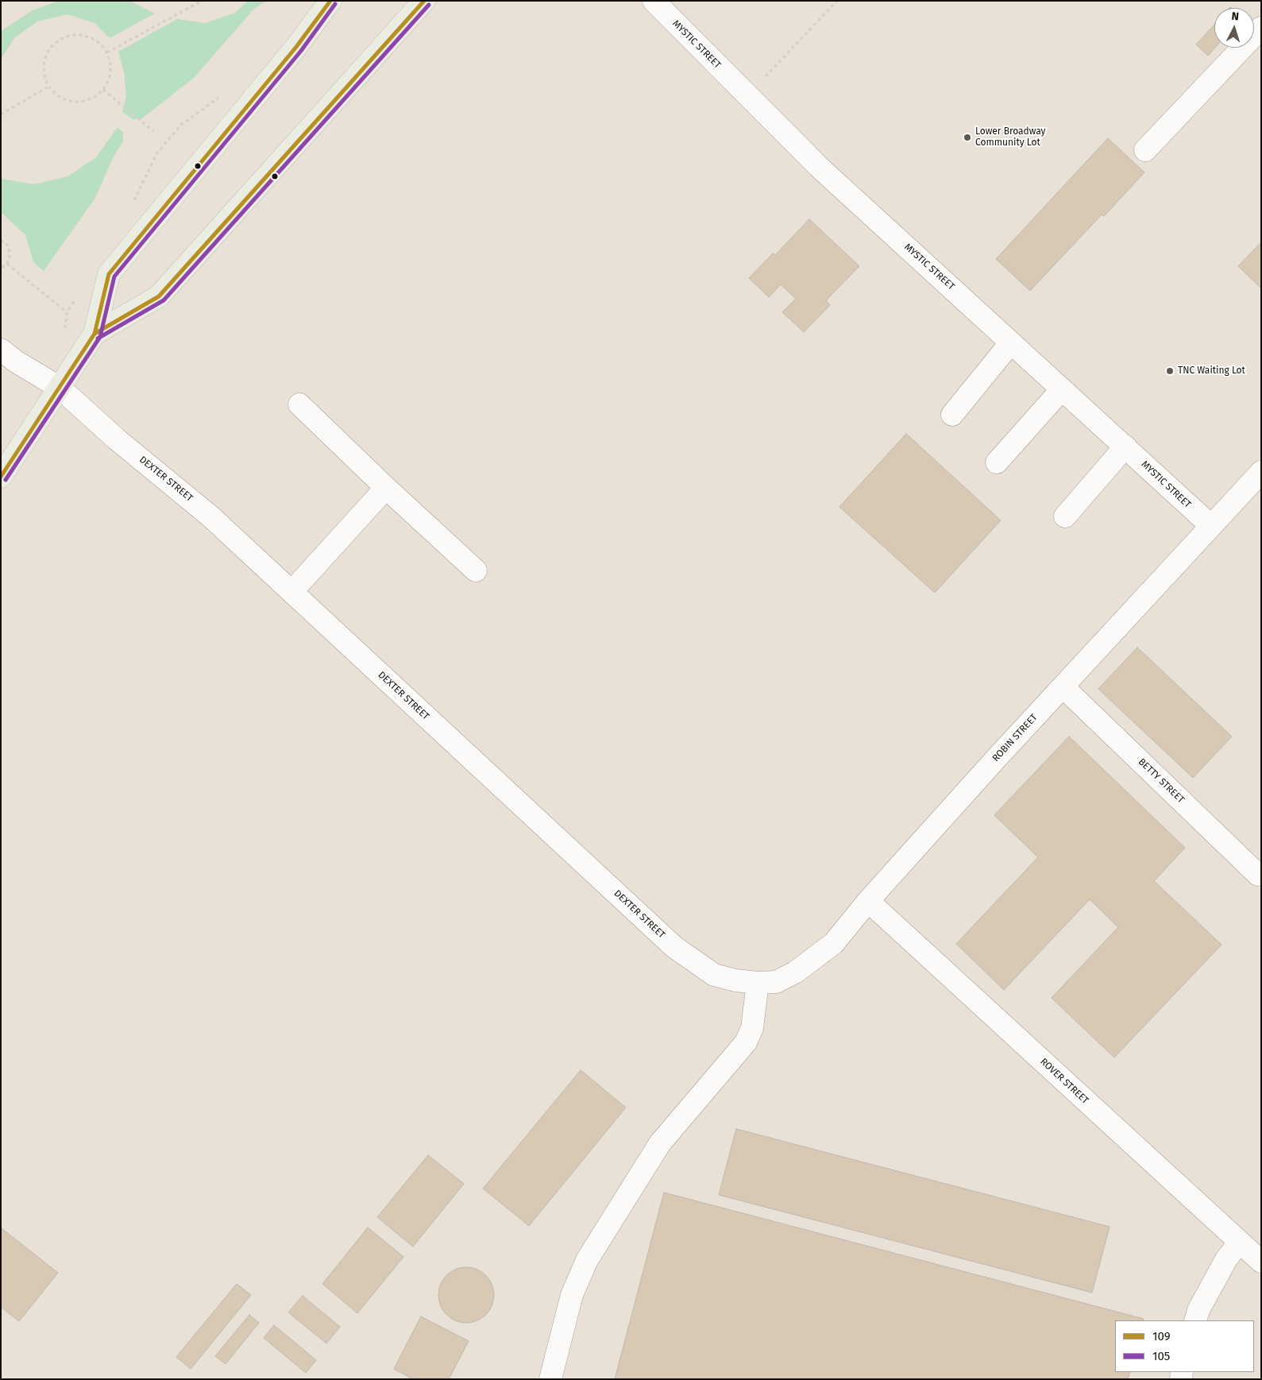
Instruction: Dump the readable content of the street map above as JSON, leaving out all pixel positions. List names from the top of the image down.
{
  "streets": {
    "street": [
      "MYSTIC STREET",
      "DEXTER STREET",
      "ROBIN STREET",
      "BETTY STREET",
      "ROVER STREET"
    ]
  },
  "crossings": [
    ["MYSTIC STREET", "ROBIN STREET"],
    ["DEXTER STREET", "ROBIN STREET"],
    ["ROBIN STREET", "BETTY STREET"],
    ["ROBIN STREET", "ROVER STREET"]
  ],
  "places": ["Lower Broadway Community Lot", "TNC Waiting Lot"],
  "lines": ["transit line 109", "transit line 105"],
  "legend": ["109", "105"],
  "north": "top"
}
